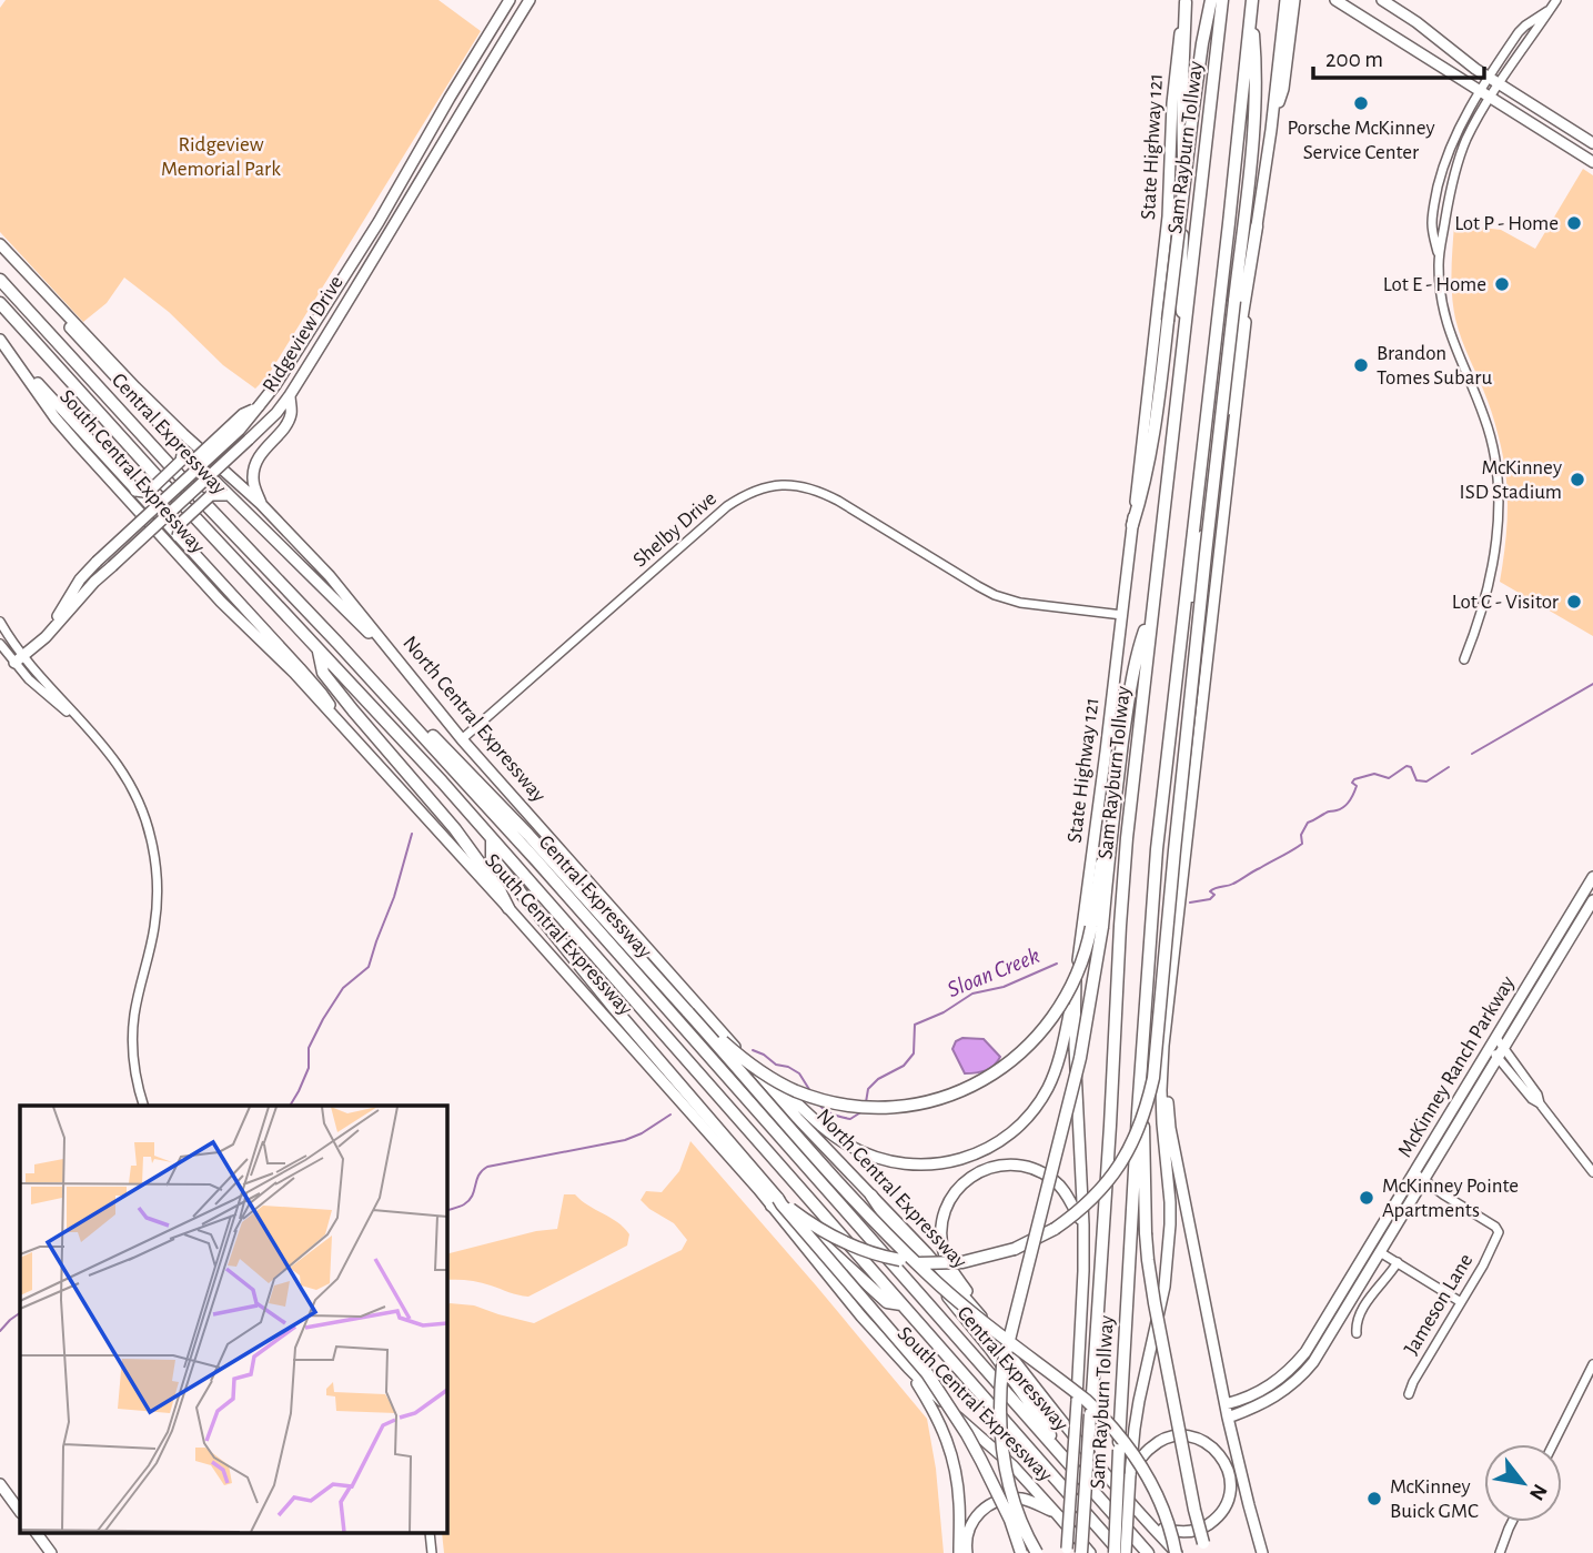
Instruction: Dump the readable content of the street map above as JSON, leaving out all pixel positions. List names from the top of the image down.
{
  "streets": {
    "highway": ["Sam Rayburn Tollway", "Central Expressway"],
    "main road": [
      "State Highway 121",
      "Ridgeview Drive",
      "South Central Expressway",
      "North Central Expressway",
      "McKinney Ranch Parkway"
    ],
    "street": ["Shelby Drive", "Jameson Lane"]
  },
  "crossings": [
    ["State Highway 121", "Shelby Drive"],
    ["Shelby Drive", "North Central Expressway"],
    ["McKinney Ranch Parkway", "Jameson Lane"]
  ],
  "water": ["Sloan Creek"],
  "parks": ["Ridgeview Memorial Park"],
  "places": [
    "Porsche McKinney Service Center",
    "Lot P - Home",
    "Lot E - Home",
    "Brandon Tomes Subaru",
    "McKinney ISD Stadium",
    "Lot C - Visitor",
    "McKinney Pointe Apartments",
    "McKinney Buick GMC"
  ],
  "scale_bar": "200 m",
  "north": "bottom right"
}
